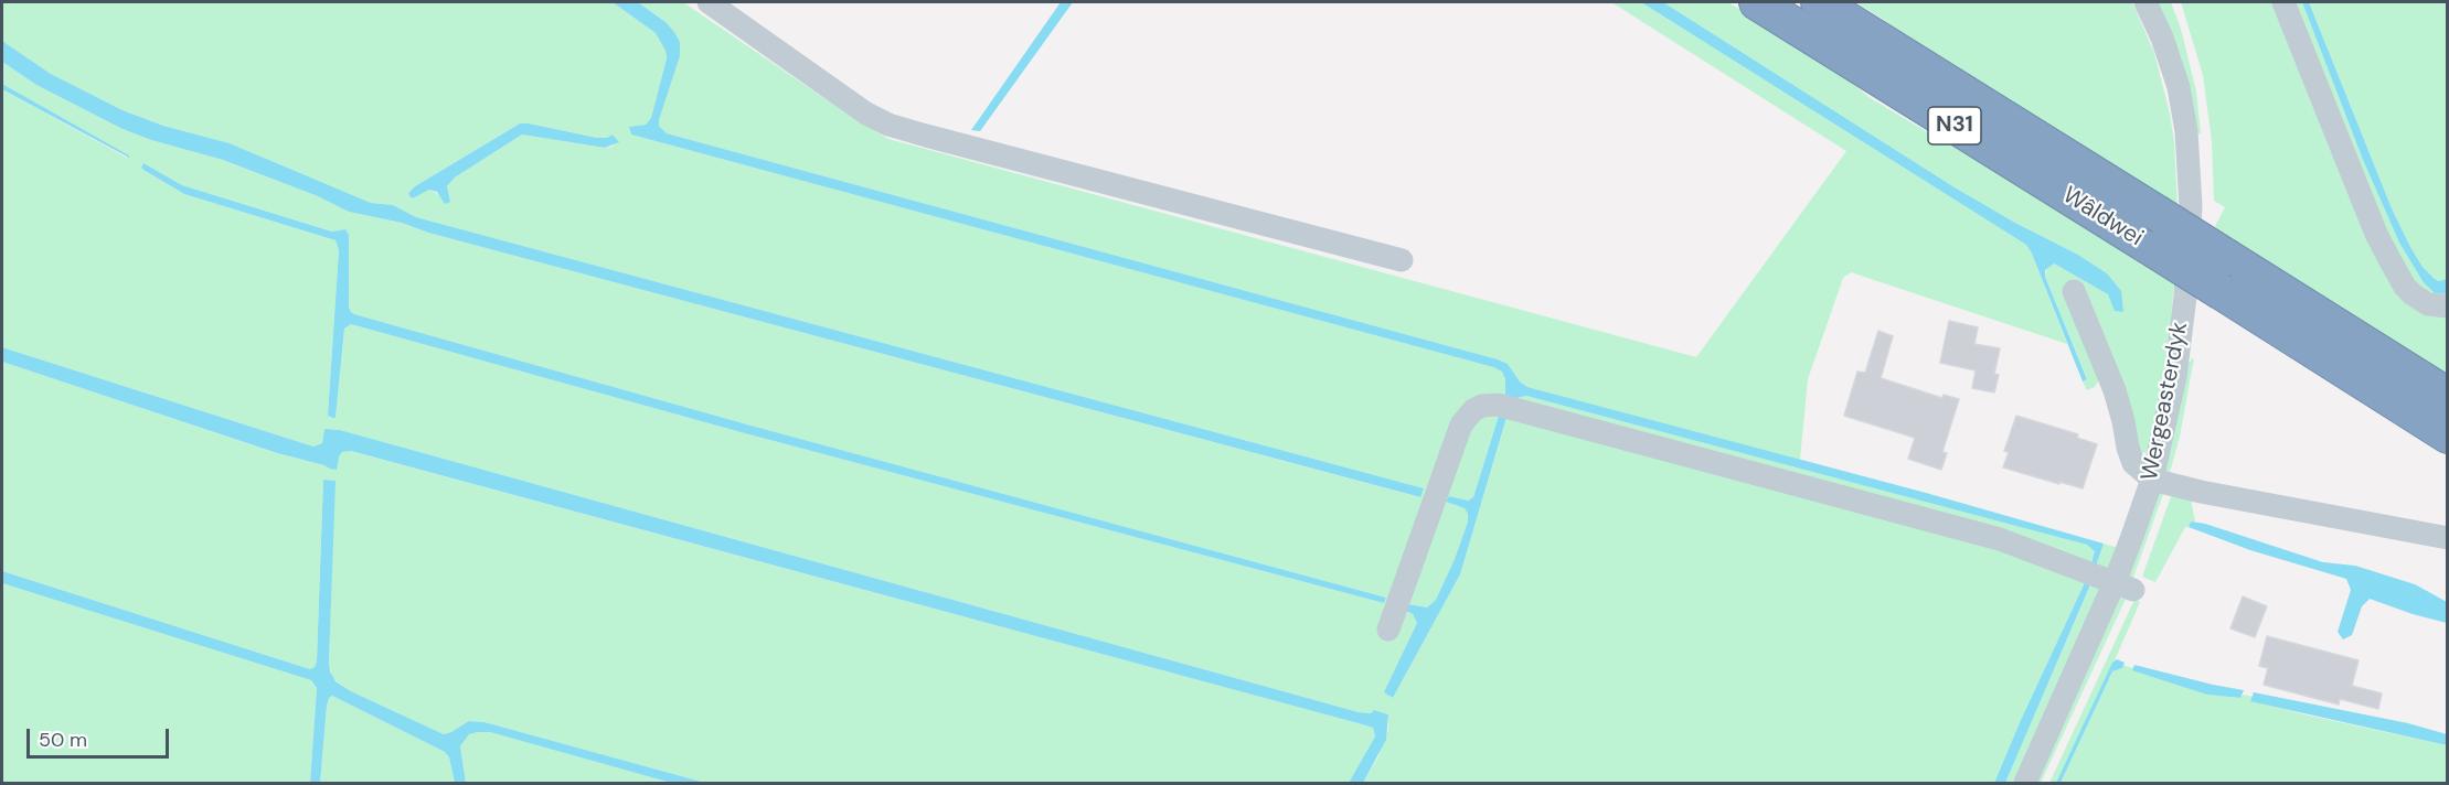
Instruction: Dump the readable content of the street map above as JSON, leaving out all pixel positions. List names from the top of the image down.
{
  "streets": {
    "highway": ["N31", "Wâldwei"],
    "street": ["Wergeasterdyk"]
  },
  "scale_bar": "50 m"
}
